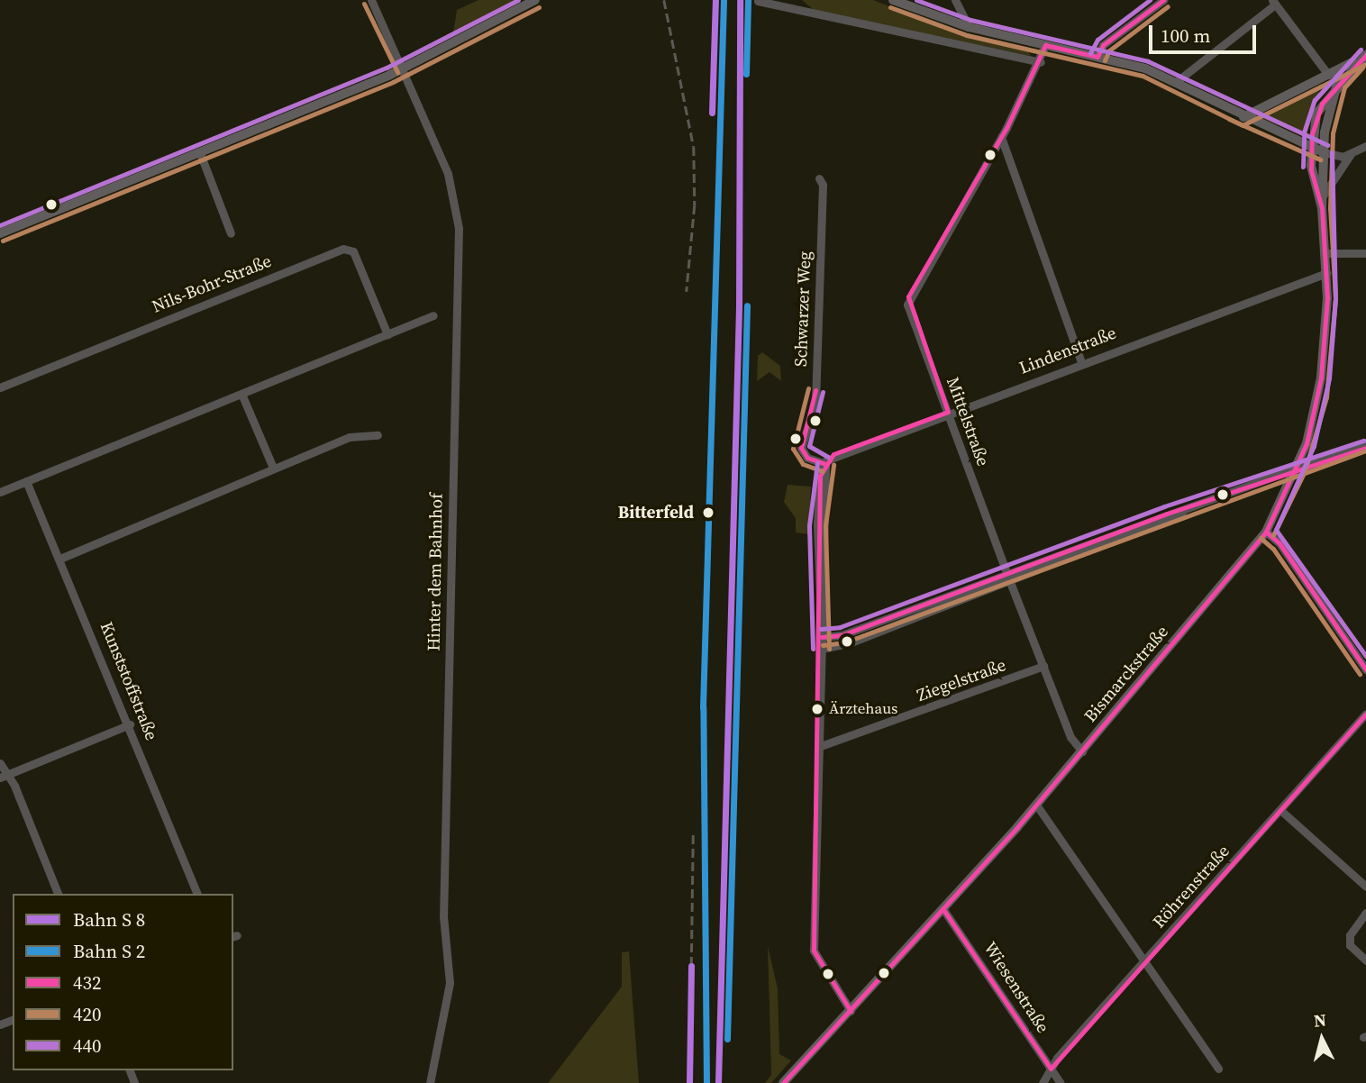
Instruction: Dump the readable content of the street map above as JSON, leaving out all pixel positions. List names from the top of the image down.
{
  "streets": {
    "main road": ["Bismarckstraße"],
    "street": [
      "Nils-Bohr-Straße",
      "Schwarzer Weg",
      "Lindenstraße",
      "Mittelstraße",
      "Hinter dem Bahnhof",
      "Ziegelstraße",
      "Kunststoffstraße",
      "Röhrenstraße",
      "Wiesenstraße"
    ]
  },
  "crossings": [
    ["Schwarzer Weg", "Lindenstraße"],
    ["Lindenstraße", "Mittelstraße"],
    ["Lindenstraße", "Bismarckstraße"],
    ["Mittelstraße", "Bismarckstraße"],
    ["Mittelstraße", "Ziegelstraße"],
    ["Bismarckstraße", "Wiesenstraße"],
    ["Röhrenstraße", "Wiesenstraße"]
  ],
  "places": ["Bitterfeld", "Ärztehaus"],
  "lines": ["transit line 432", "transit line 440", "transit line 420"],
  "legend": [
    "Bahn S 8",
    "Bahn S 2",
    "432",
    "420",
    "440"
  ],
  "scale_bar": "100 m",
  "north": "top"
}
